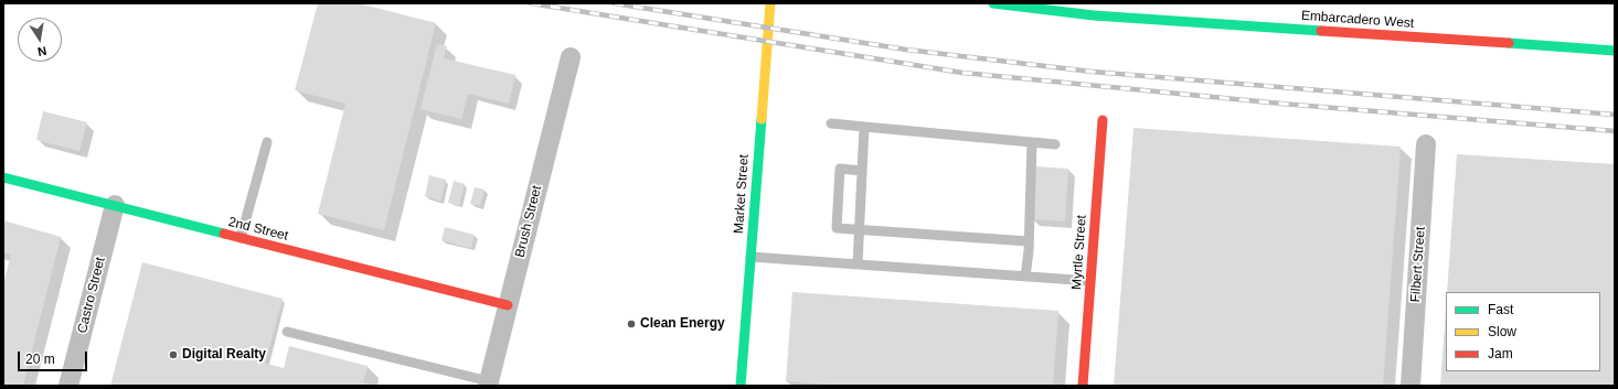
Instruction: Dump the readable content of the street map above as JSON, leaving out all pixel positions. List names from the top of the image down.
{
  "streets": {
    "street": [
      "Embarcadero West",
      "Market Street",
      "Brush Street",
      "2nd Street",
      "Myrtle Street",
      "Filbert Street",
      "Castro Street"
    ]
  },
  "crossings": [
    ["Brush Street", "2nd Street"],
    ["2nd Street", "Castro Street"]
  ],
  "places": ["Clean Energy", "Digital Realty"],
  "legend": ["Fast", "Slow", "Jam"],
  "scale_bar": "20 m",
  "north": "bottom"
}
